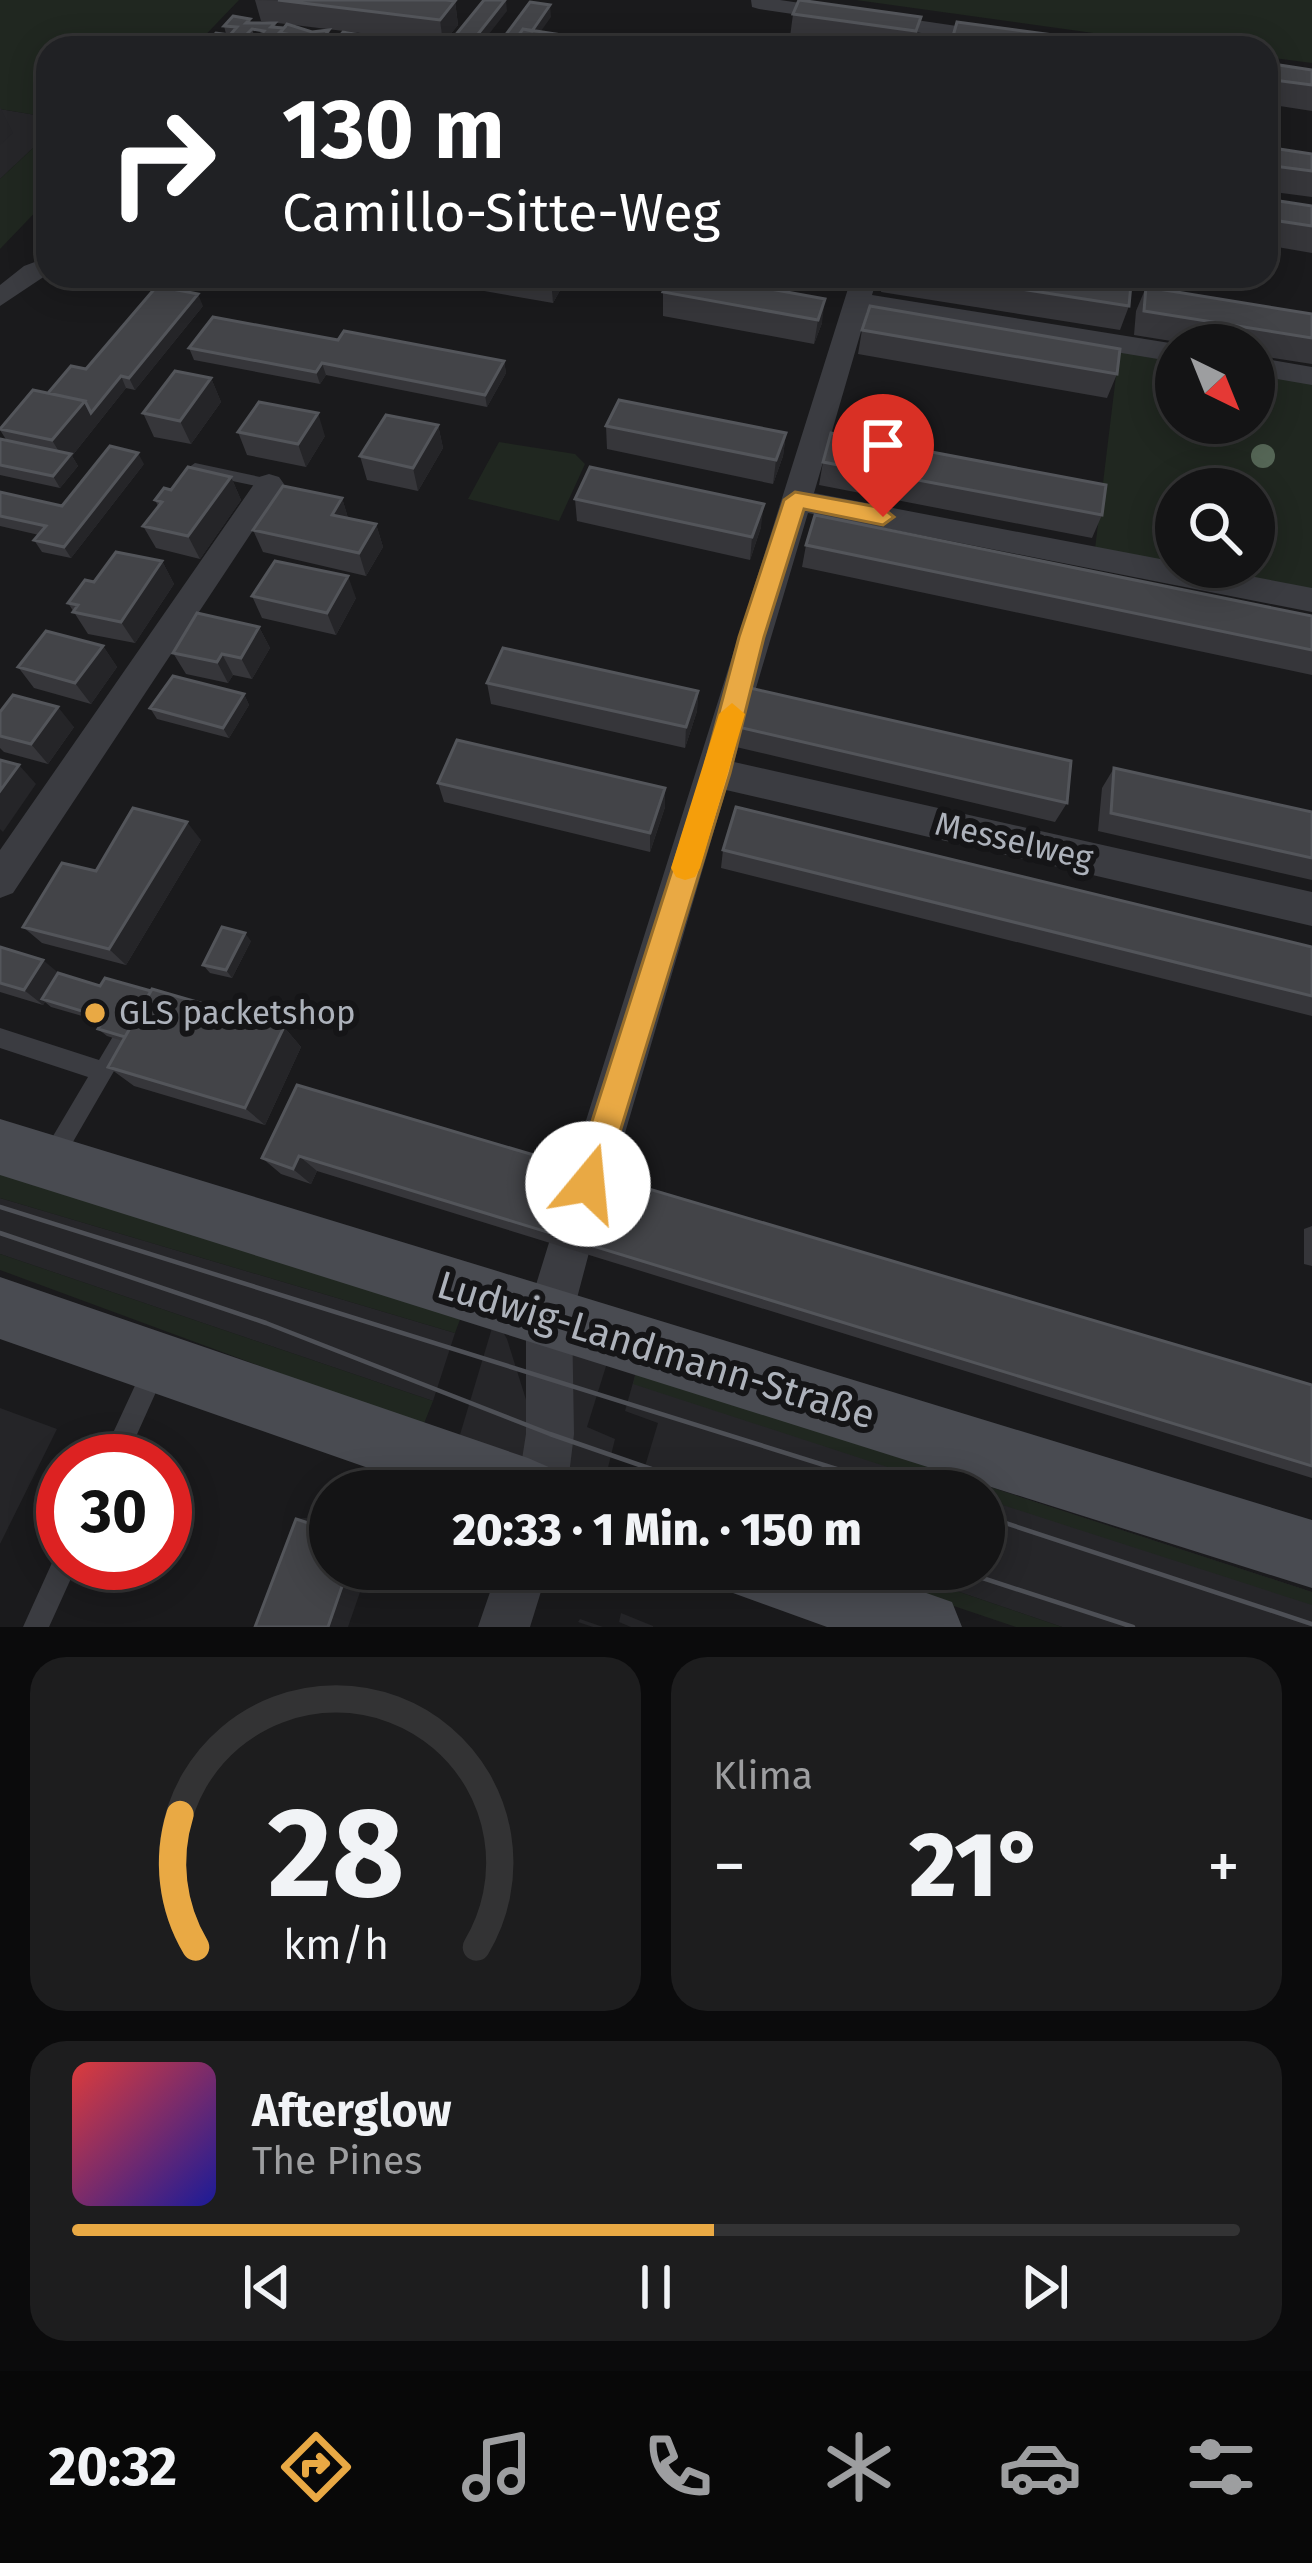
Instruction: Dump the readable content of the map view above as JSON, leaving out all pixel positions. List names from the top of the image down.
{
  "streets": {
    "main road": ["Ludwig-Landmann-Straße"],
    "street": ["Messelweg"]
  },
  "places": ["GLS packetshop"],
  "north": "bottom right",
  "page": {
    "turn": ["130 m", "Camillo-Sitte-Weg"],
    "limit": "30",
    "trip": "20:33 · 1 Min. · 150 m",
    "tile": "Klima",
    "heat": ["−", "21°", "+"],
    "song": ["Afterglow", "The Pines"],
    "tabs": "20:32",
    "gauge": ["28", "km/h"]
  }
}
